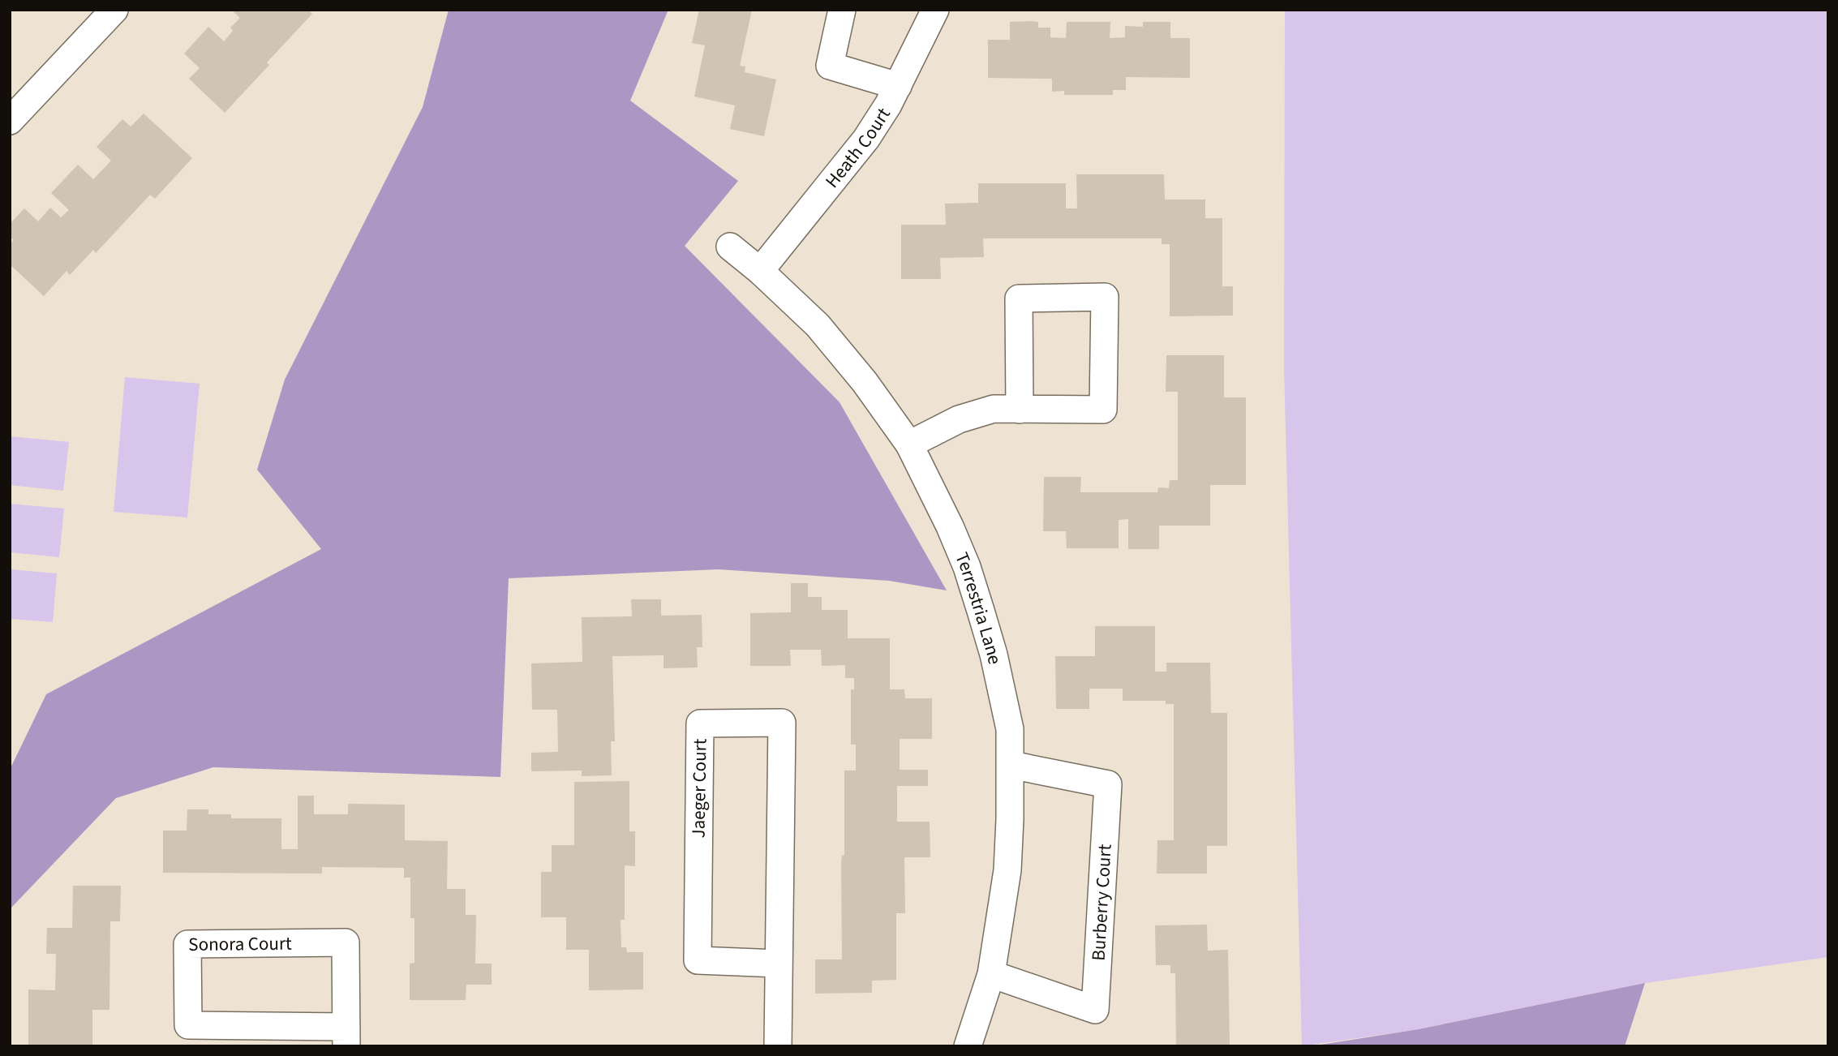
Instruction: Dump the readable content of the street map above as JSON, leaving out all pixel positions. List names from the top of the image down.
{
  "streets": {
    "street": [
      "Heath Court",
      "Terrestria Lane",
      "Jaeger Court",
      "Burberry Court",
      "Sonora Court"
    ]
  },
  "crossings": [
    ["Heath Court", "Terrestria Lane"],
    ["Terrestria Lane", "Burberry Court"]
  ]
}
